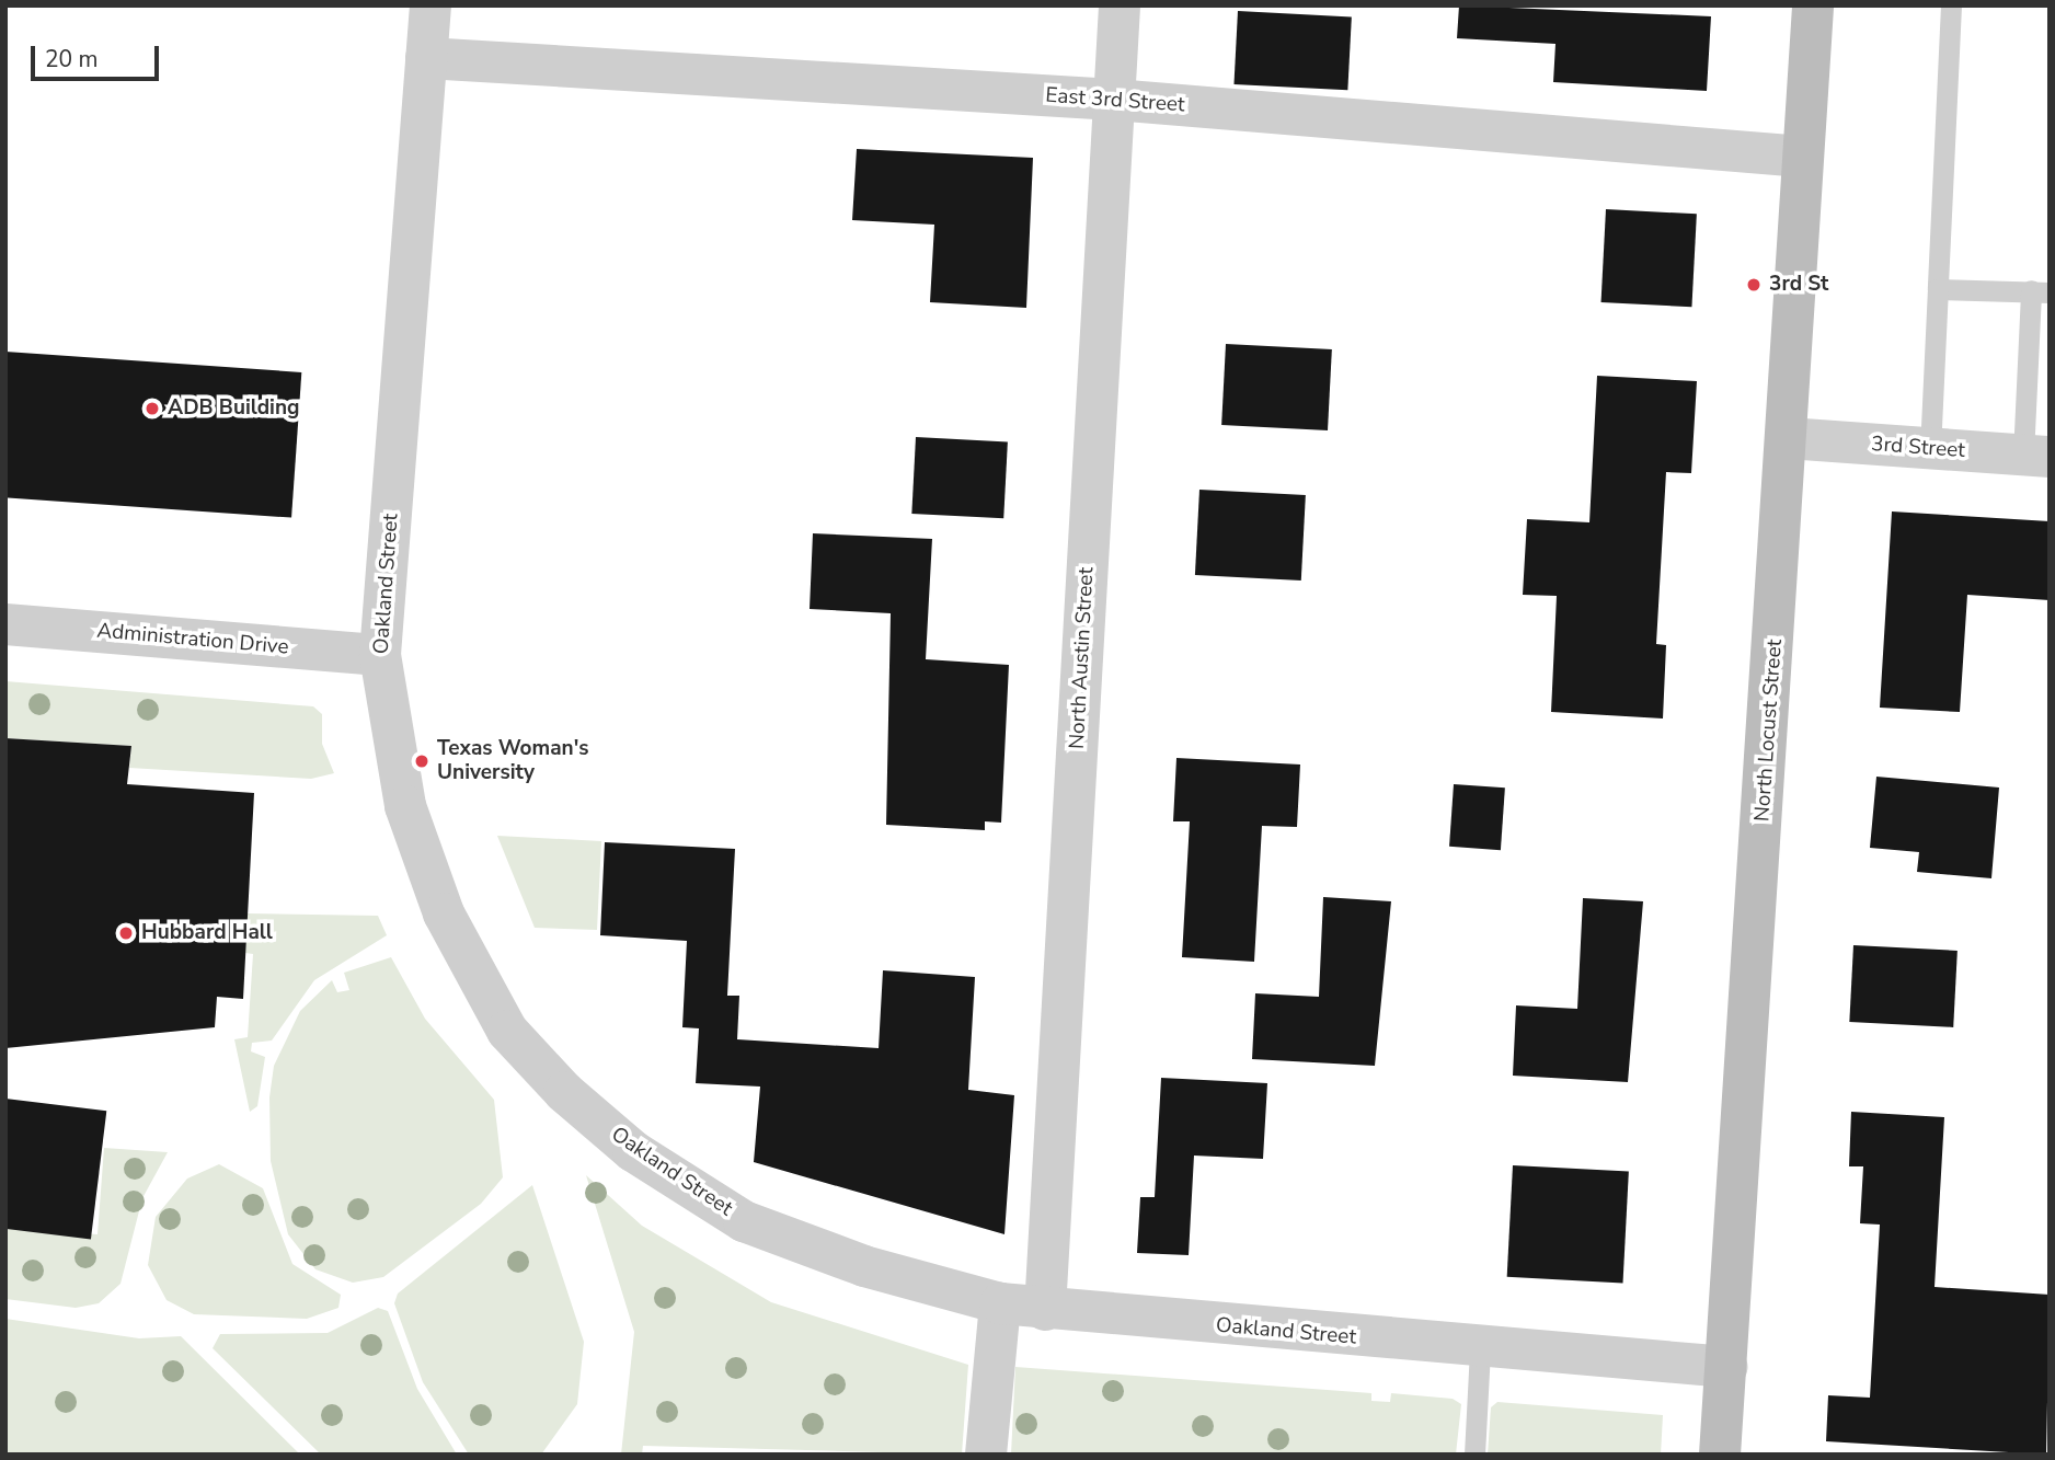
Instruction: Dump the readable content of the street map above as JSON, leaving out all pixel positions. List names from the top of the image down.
{
  "streets": {
    "main road": ["North Locust Street"],
    "street": [
      "East 3rd Street",
      "3rd Street",
      "Oakland Street",
      "Administration Drive",
      "North Austin Street"
    ]
  },
  "crossings": [
    ["East 3rd Street", "Oakland Street"],
    ["East 3rd Street", "North Austin Street"],
    ["East 3rd Street", "North Locust Street"],
    ["3rd Street", "North Locust Street"],
    ["Oakland Street", "Administration Drive"],
    ["Oakland Street", "North Austin Street"],
    ["Oakland Street", "North Locust Street"]
  ],
  "places": [
    "3rd St",
    "ADB Building",
    "Texas Woman's University",
    "Hubbard Hall"
  ],
  "scale_bar": "20 m"
}
